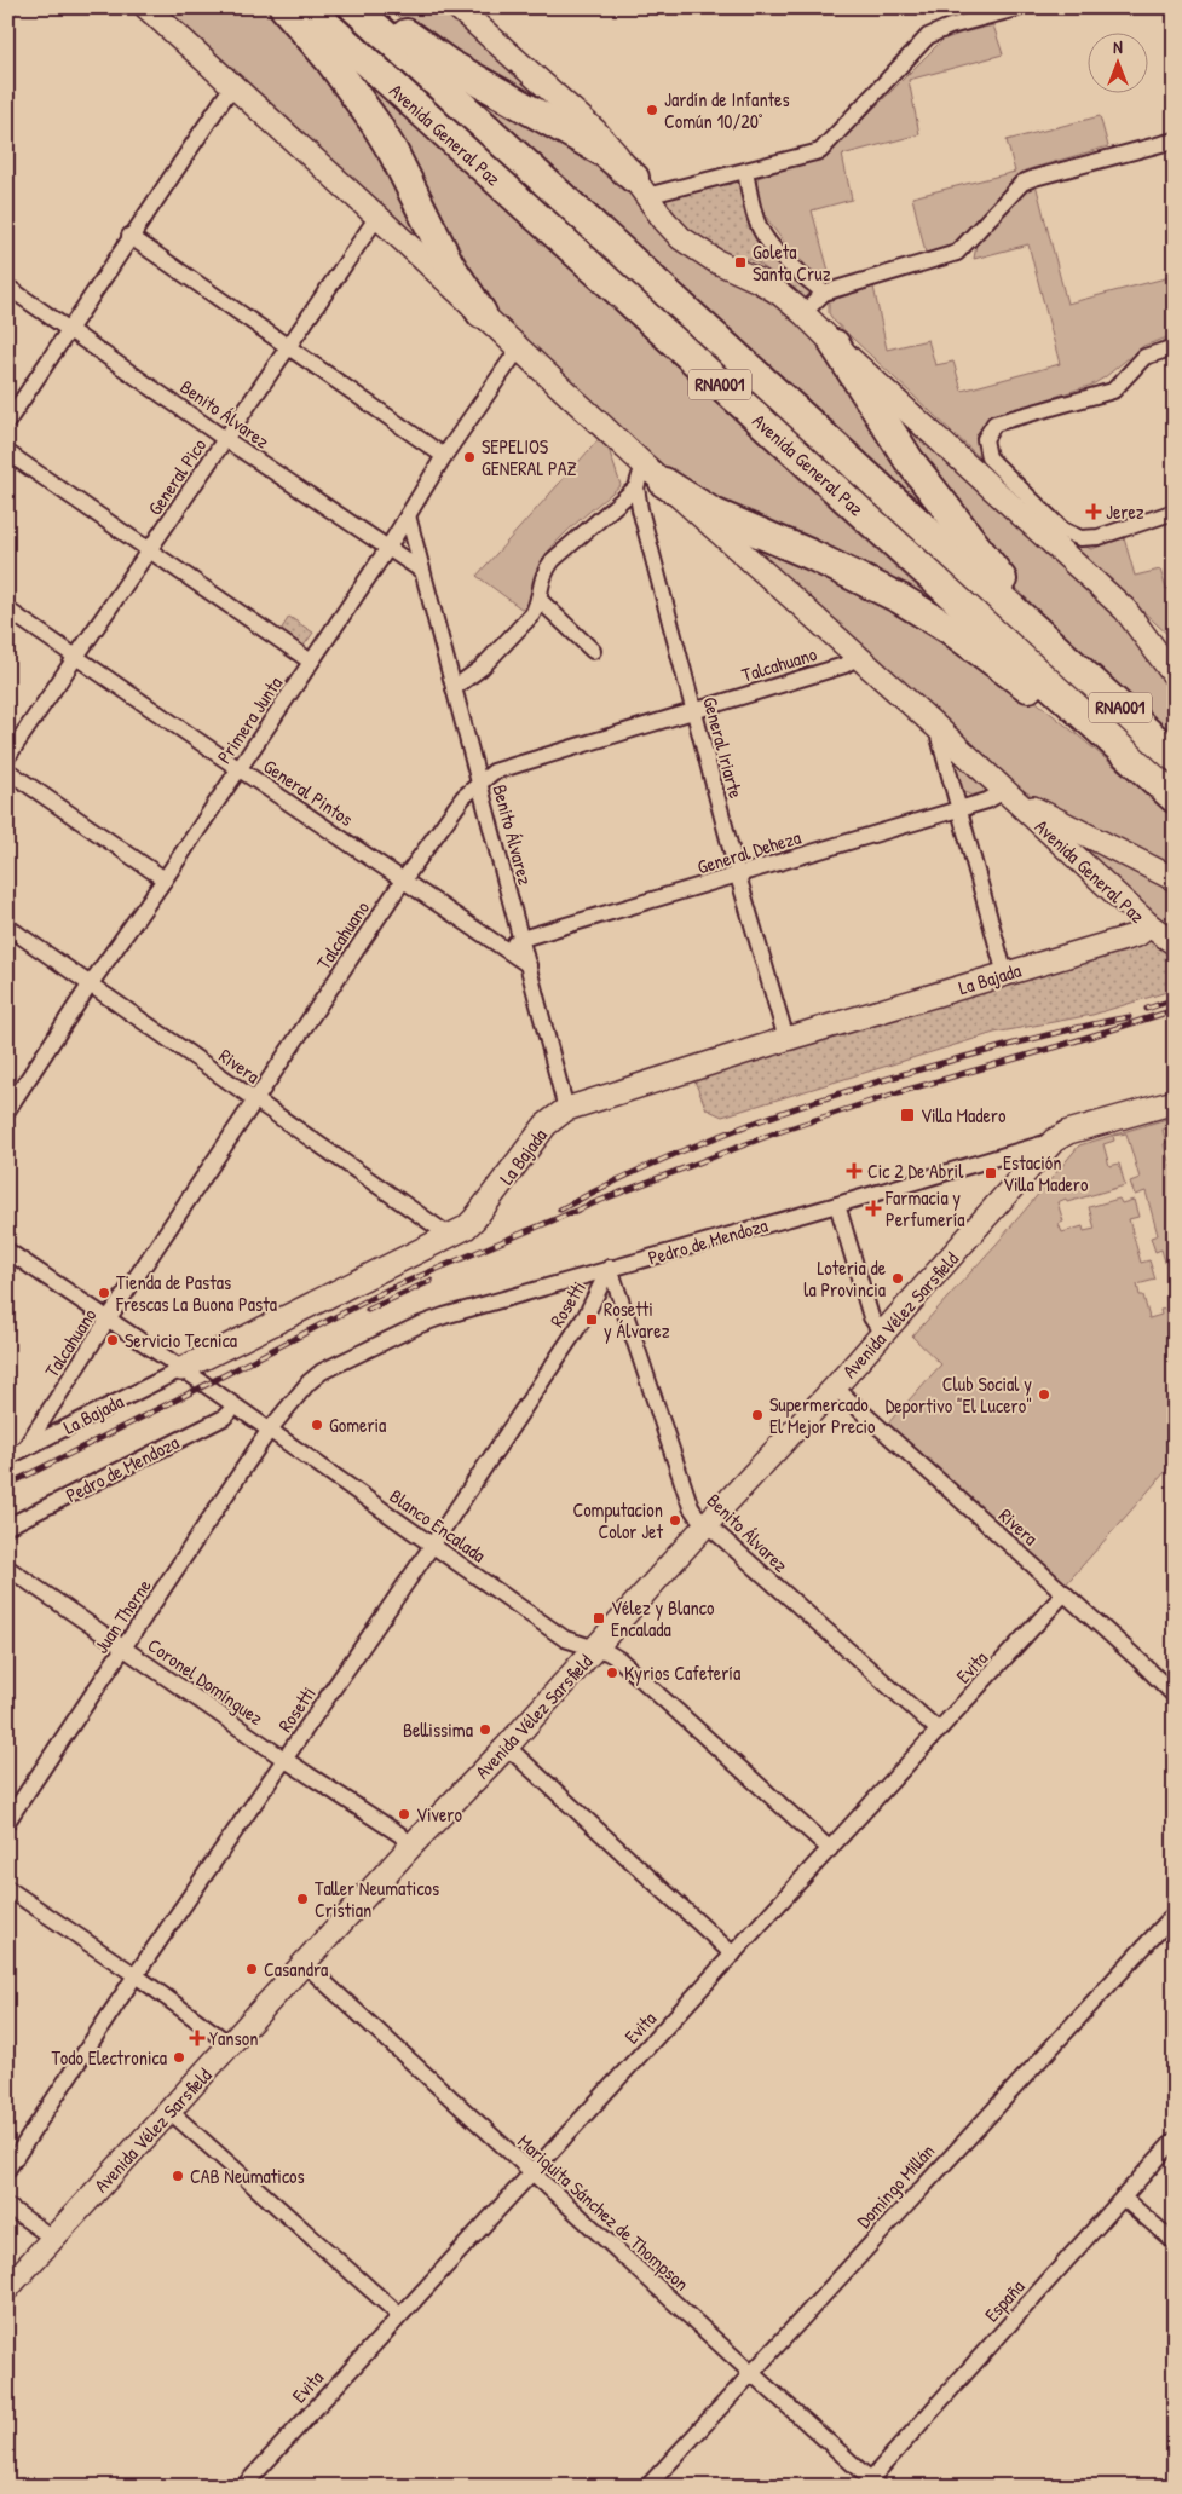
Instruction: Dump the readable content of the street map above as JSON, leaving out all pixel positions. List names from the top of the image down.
{
  "streets": {
    "highway": ["Avenida General Paz", "RNA001"],
    "street": [
      "Benito Álvarez",
      "General Pico",
      "Talcahuano",
      "Primera Junta",
      "General Iriarte",
      "General Pintos",
      "General Deheza",
      "La Bajada",
      "Rivera",
      "Pedro de Mendoza",
      "Rosetti",
      "Avenida Vélez Sarsfield",
      "Blanco Encalada",
      "Juan Thorne",
      "Evita",
      "Coronel Domínguez",
      "Domingo Millán",
      "Mariquita Sánchez de Thompson",
      "España"
    ]
  },
  "crossings": [
    ["Avenida General Paz", "General Pico"],
    ["Avenida General Paz", "Talcahuano"],
    ["Avenida General Paz", "Primera Junta"],
    ["Avenida General Paz", "General Deheza"],
    ["Avenida General Paz", "La Bajada"],
    ["Benito Álvarez", "General Pico"],
    ["Benito Álvarez", "Talcahuano"],
    ["Benito Álvarez", "Primera Junta"],
    ["Benito Álvarez", "General Pintos"],
    ["Benito Álvarez", "General Deheza"],
    ["Benito Álvarez", "La Bajada"],
    ["Benito Álvarez", "Pedro de Mendoza"],
    ["Benito Álvarez", "Rosetti"],
    ["Benito Álvarez", "Avenida Vélez Sarsfield"],
    ["Benito Álvarez", "Evita"],
    ["General Pico", "General Pintos"],
    ["Talcahuano", "General Iriarte"],
    ["Talcahuano", "General Pintos"],
    ["Talcahuano", "La Bajada"],
    ["Talcahuano", "Rivera"],
    ["Talcahuano", "Blanco Encalada"],
    ["Primera Junta", "General Pintos"],
    ["Primera Junta", "Rivera"],
    ["General Iriarte", "General Deheza"],
    ["General Iriarte", "La Bajada"],
    ["General Pintos", "General Deheza"],
    ["La Bajada", "Rivera"],
    ["La Bajada", "Blanco Encalada"],
    ["Rivera", "Avenida Vélez Sarsfield"],
    ["Rivera", "Evita"],
    ["Pedro de Mendoza", "Rosetti"],
    ["Pedro de Mendoza", "Avenida Vélez Sarsfield"],
    ["Pedro de Mendoza", "Blanco Encalada"],
    ["Pedro de Mendoza", "Juan Thorne"],
    ["Rosetti", "Blanco Encalada"],
    ["Rosetti", "Coronel Domínguez"],
    ["Avenida Vélez Sarsfield", "Blanco Encalada"],
    ["Avenida Vélez Sarsfield", "Coronel Domínguez"],
    ["Avenida Vélez Sarsfield", "Mariquita Sánchez de Thompson"],
    ["Blanco Encalada", "Juan Thorne"],
    ["Blanco Encalada", "Evita"],
    ["Juan Thorne", "Coronel Domínguez"],
    ["Evita", "Mariquita Sánchez de Thompson"],
    ["Domingo Millán", "Mariquita Sánchez de Thompson"],
    ["Mariquita Sánchez de Thompson", "España"]
  ],
  "places": {
    "other": [
      "Jardín de Infantes Común 10/20°",
      "SEPELIOS GENERAL PAZ",
      "Loteria de la Provincia",
      "Tienda de Pastas Frescas La Buona Pasta",
      "Servicio Tecnica",
      "Club Social y Deportivo \"El Lucero\"",
      "Supermercado El Mejor Precio",
      "Gomeria",
      "Computacion Color Jet",
      "Kyrios Cafetería",
      "Bellissima",
      "Vivero",
      "Taller Neumaticos Cristian",
      "Casandra",
      "Todo Electronica",
      "CAB Neumaticos"
    ],
    "transit": [
      "Goleta Santa Cruz",
      "Villa Madero",
      "Estación Villa Madero",
      "Rosetti y Álvarez",
      "Vélez y Blanco Encalada"
    ],
    "health": [
      "Jerez",
      "Cic 2 De Abril",
      "Farmacia y Perfumería",
      "Yanson"
    ]
  },
  "north": "top"
}
